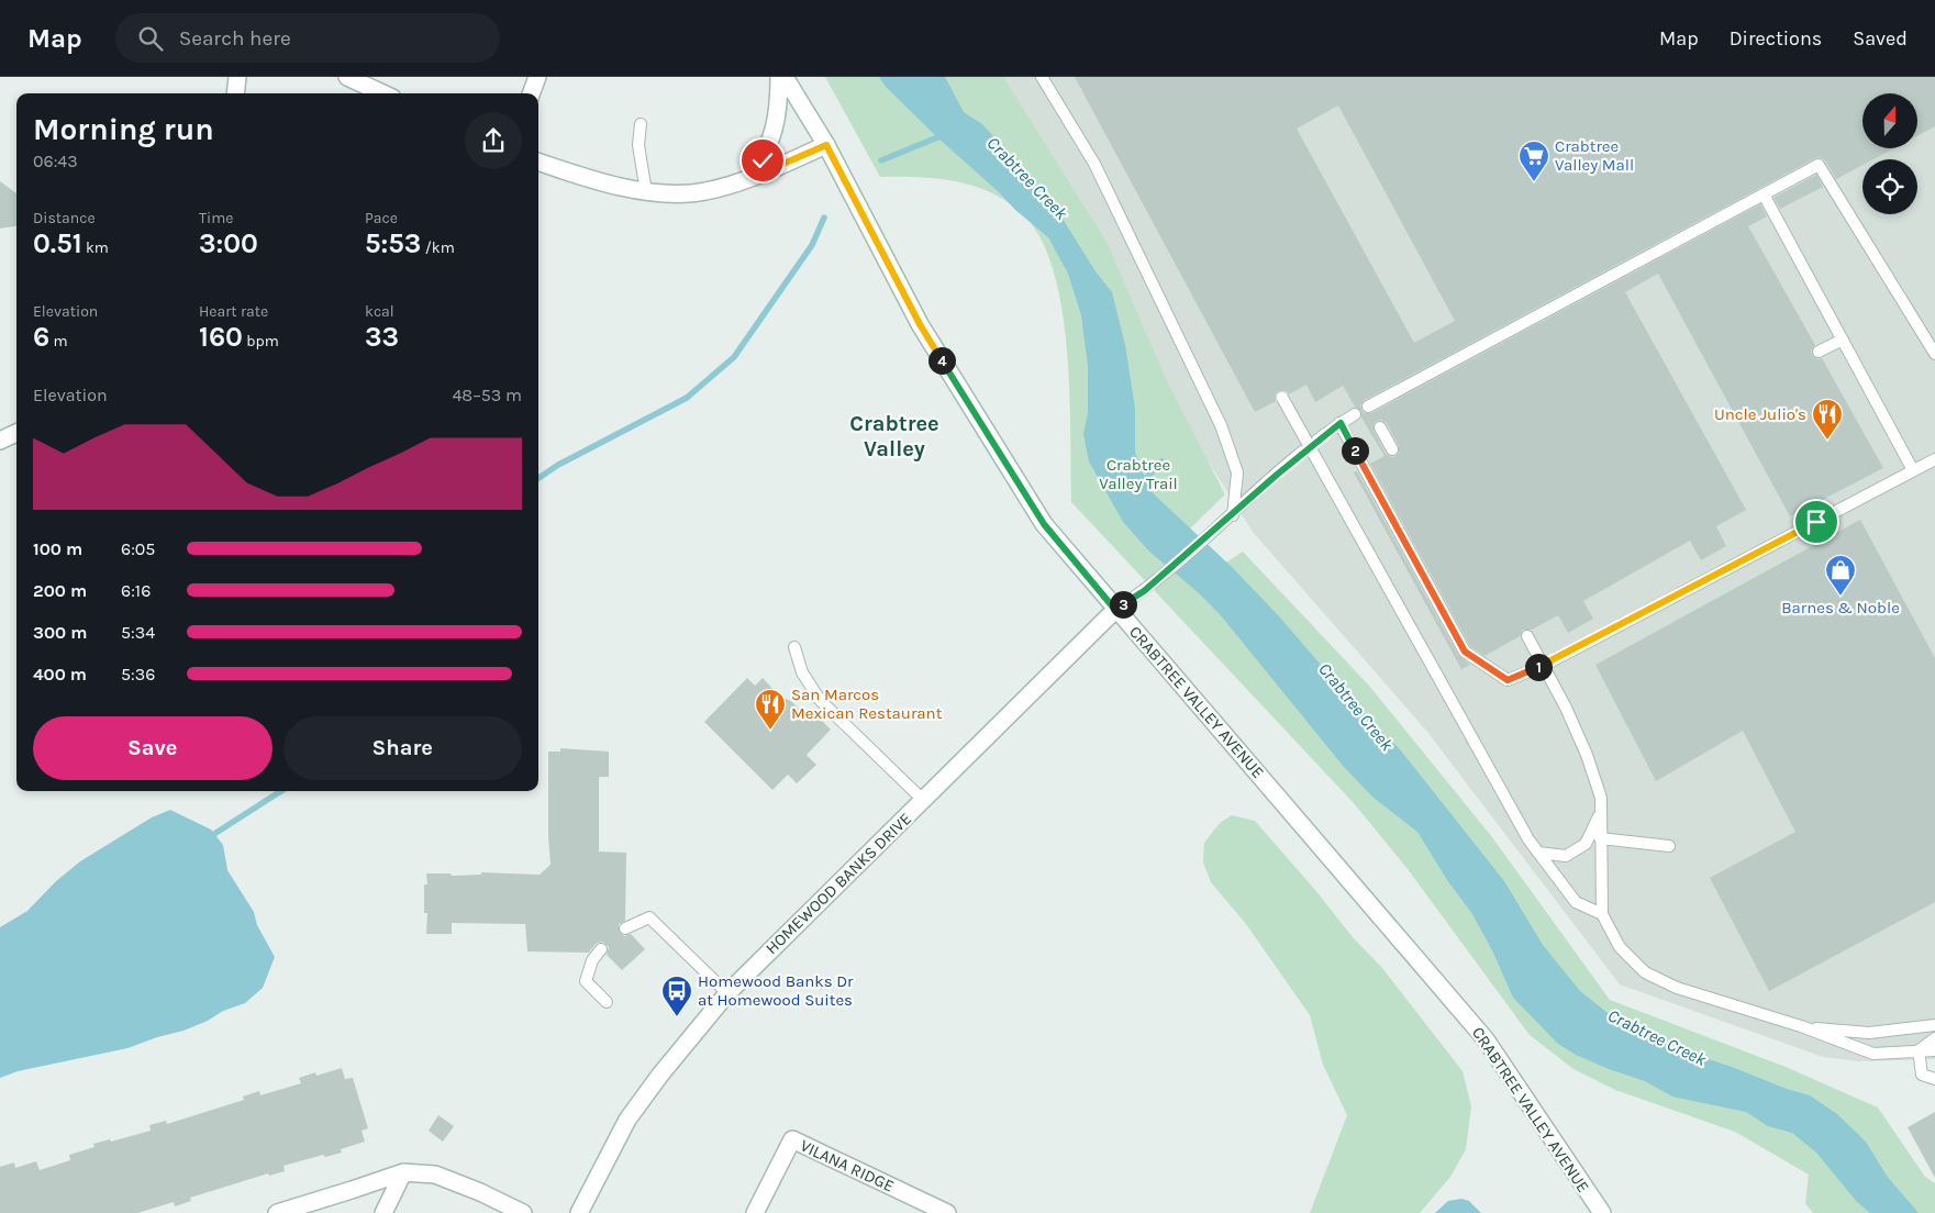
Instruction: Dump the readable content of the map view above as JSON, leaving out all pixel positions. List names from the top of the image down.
{
  "streets": {
    "street": ["CRABTREE VALLEY AVENUE", "HOMEWOOD BANKS DRIVE", "VILANA RIDGE"]
  },
  "crossings": [
    ["CRABTREE VALLEY AVENUE", "HOMEWOOD BANKS DRIVE"]
  ],
  "districts": ["Crabtree Valley"],
  "water": ["Crabtree Creek"],
  "parks": ["Crabtree Valley Trail"],
  "places": {
    "supermarket": ["Crabtree Valley Mall"],
    "restaurant": ["Uncle Julio's", "San Marcos Mexican Restaurant"],
    "shop": ["Barnes & Noble"],
    "bus stop": ["Homewood Banks Dr at Homewood Suites"]
  },
  "north": "top",
  "page": {
    "header": "Map",
    "search": "Search here",
    "nav": ["Map", "Directions", "Saved"],
    "heading": ["Morning run", "06:43"],
    "stats": [
      ["Distance", "0.51 km"],
      ["Time", "3:00"],
      ["Pace", "5:53 /km"],
      ["Elevation", "6 m"],
      ["Heart rate", "160 bpm"],
      ["kcal", "33"]
    ],
    "pins": [
      "4",
      "2",
      "3",
      "1"
    ],
    "chart": ["Elevation", "48–53 m"],
    "list": [
      {
        "name": "100 m",
        "note": "6:05"
      },
      {
        "name": "200 m",
        "note": "6:16"
      },
      {
        "name": "300 m",
        "note": "5:34"
      },
      {
        "name": "400 m",
        "note": "5:36"
      }
    ],
    "buttons": ["Save", "Share"]
  }
}
